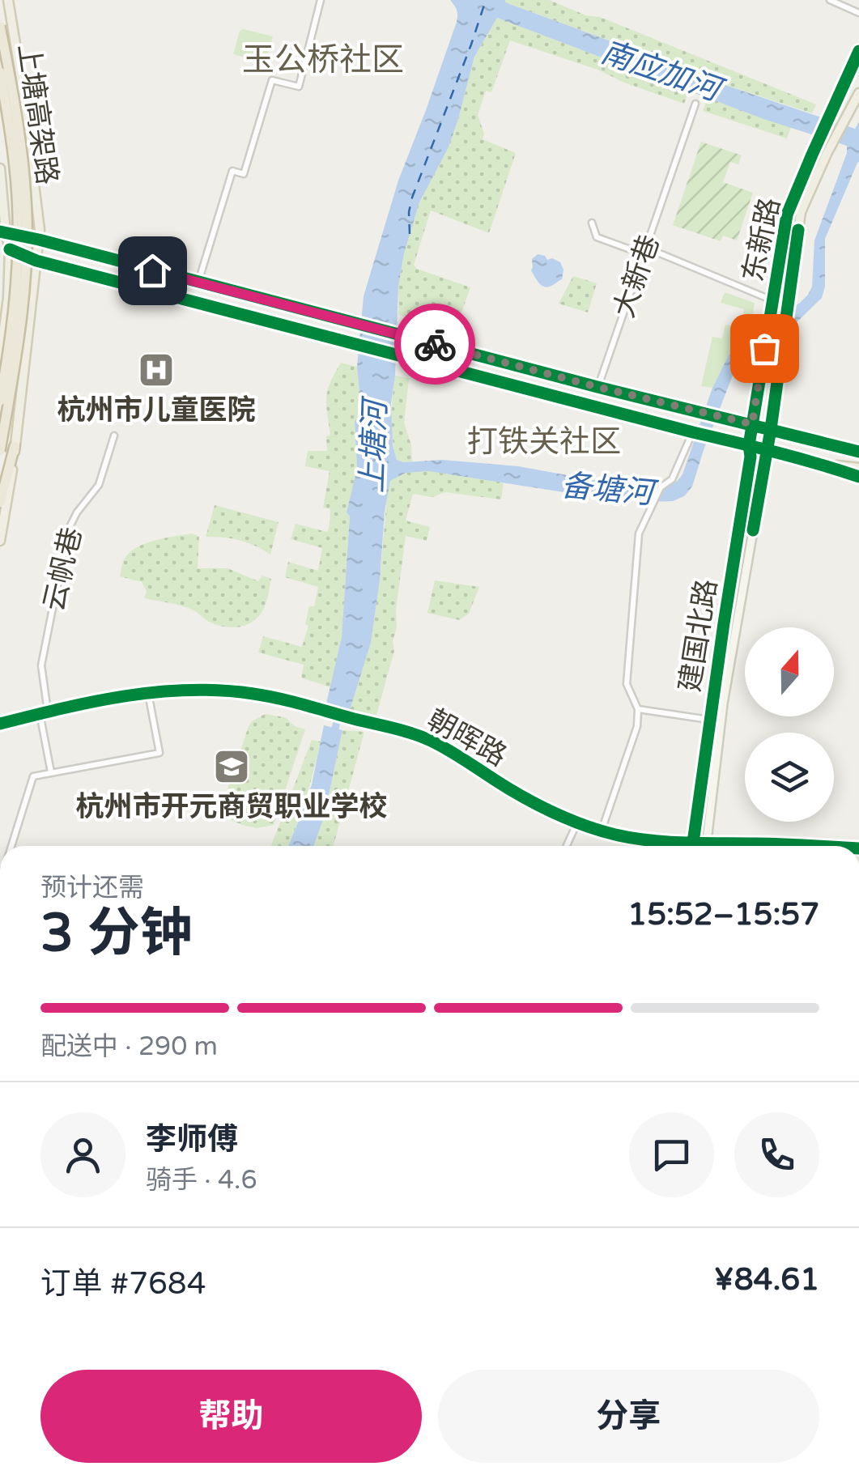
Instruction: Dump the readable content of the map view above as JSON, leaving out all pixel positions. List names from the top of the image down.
{
  "streets": {
    "highway": ["上塘高架路"],
    "main road": ["东新路"],
    "street": [
      "大新巷",
      "云帆巷",
      "建国北路",
      "朝晖路"
    ]
  },
  "crossings": [
    ["东新路", "建国北路"],
    ["云帆巷", "朝晖路"],
    ["建国北路", "朝晖路"]
  ],
  "districts": ["玉公桥社区", "打铁关社区"],
  "water": ["南应加河", "上塘河", "备塘河"],
  "places": {
    "hospital": ["杭州市儿童医院"],
    "school or university": ["杭州市开元商贸职业学校"]
  },
  "north": "top",
  "page": {
    "heading": ["3 分钟", "预计还需", "15:52–15:57"],
    "panel": [
      "李师傅",
      "骑手 · 4.6",
      "订单 #7684",
      "¥84.61"
    ],
    "bar": "配送中 · 290 m",
    "buttons": ["帮助", "分享"]
  }
}
